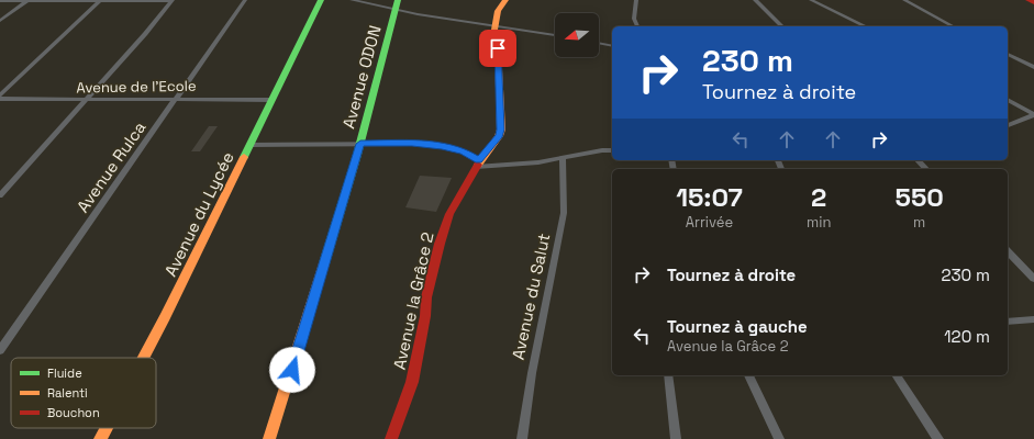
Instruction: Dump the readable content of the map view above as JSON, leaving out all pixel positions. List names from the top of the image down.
{
  "streets": {
    "street": [
      "Avenue ODON",
      "Avenue de l'Ecole",
      "Avenue Rulca",
      "Avenue du Lycée",
      "Avenue du Salut",
      "Avenue la Grâce 2"
    ]
  },
  "crossings": [
    ["Avenue de l'Ecole", "Avenue Rulca"],
    ["Avenue de l'Ecole", "Avenue du Lycée"]
  ],
  "legend": ["Fluide", "Ralenti", "Bouchon"],
  "north": "left",
  "page": {
    "turn": ["230 m", "Tournez à droite"],
    "eta": [
      "15:07",
      "Arrivée",
      "2",
      "min",
      "550",
      "m"
    ],
    "list": [
      {
        "name": "Tournez à droite",
        "value": "230 m"
      },
      {
        "name": "Tournez à gauche",
        "note": "Avenue la Grâce 2",
        "value": "120 m"
      }
    ]
  }
}
